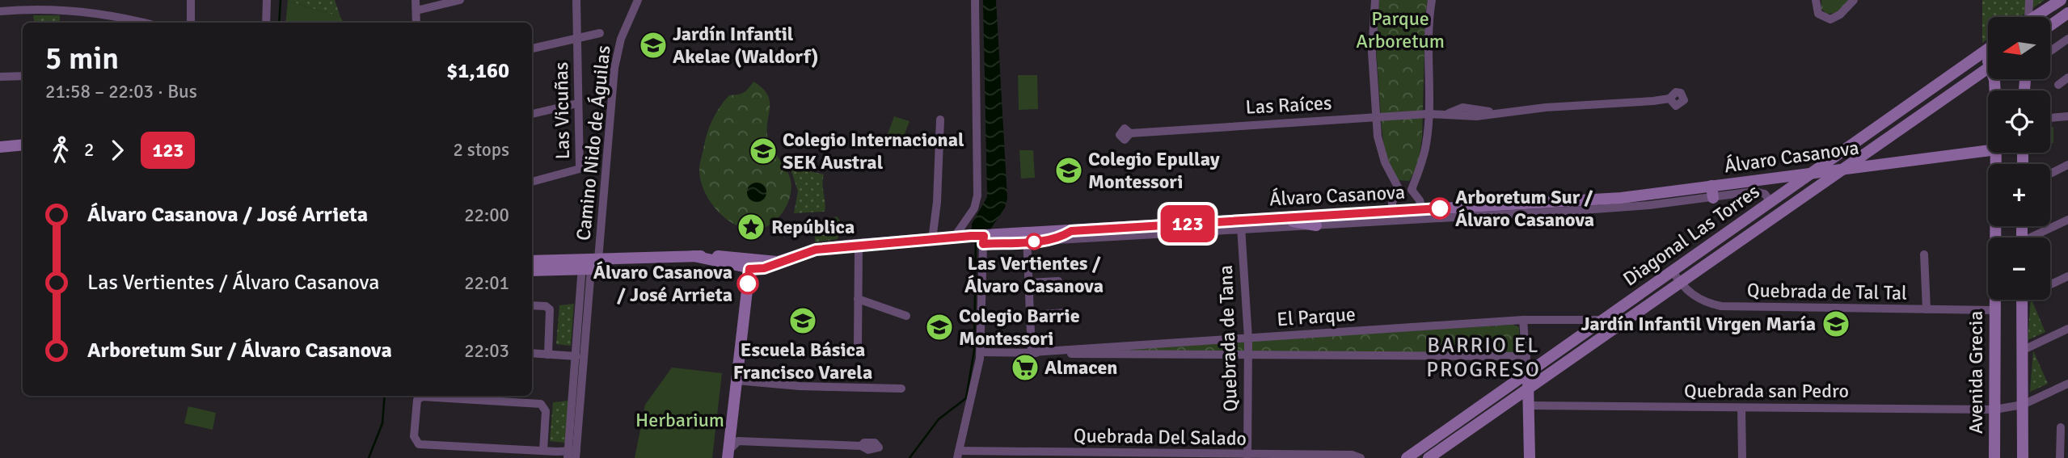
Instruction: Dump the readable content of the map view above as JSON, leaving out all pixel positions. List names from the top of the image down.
{
  "streets": {
    "main road": ["Álvaro Casanova", "Diagonal Las Torres", "Avenida Grecia"],
    "street": [
      "Las Raíces",
      "Las Vicuñas",
      "Camino Nido de Águilas",
      "Quebrada de Tal Tal",
      "El Parque",
      "Quebrada de Tana",
      "Quebrada san Pedro",
      "Quebrada Del Salado"
    ]
  },
  "crossings": [
    ["Camino Nido de Águilas", "Álvaro Casanova"],
    ["Álvaro Casanova", "Diagonal Las Torres"],
    ["Álvaro Casanova", "Quebrada de Tana"],
    ["Diagonal Las Torres", "Quebrada de Tal Tal"],
    ["Diagonal Las Torres", "El Parque"],
    ["Diagonal Las Torres", "Avenida Grecia"],
    ["Quebrada de Tal Tal", "Avenida Grecia"],
    ["El Parque", "Quebrada de Tana"],
    ["Quebrada de Tana", "Quebrada Del Salado"],
    ["Avenida Grecia", "Quebrada san Pedro"]
  ],
  "districts": ["BARRIO EL PROGRESO"],
  "parks": ["Parque Arboretum", "Herbarium"],
  "places": {
    "school or university": [
      "Jardín Infantil Akelae (Waldorf)",
      "Colegio Internacional SEK Austral",
      "Colegio Epullay Montessori",
      "Escuela Básica Francisco Varela",
      "Jardín Infantil Virgen María",
      "Colegio Barrie Montessori"
    ],
    "other": ["Arboretum Sur / Álvaro Casanova", "Las Vertientes / Álvaro Casanova", "Álvaro Casanova / José Arrieta"],
    "place": ["República"],
    "supermarket": ["Almacen"]
  },
  "lines": ["bus line 123"],
  "north": "left",
  "page": {
    "on_map": "123",
    "map_buttons": ["+", "−"],
    "heading": ["5 min", "21:58 – 22:03 · Bus", "$1,160"],
    "legs": ["2", "123", "2 stops"],
    "list": [
      {
        "name": "Álvaro Casanova / José Arrieta",
        "value": "22:00"
      },
      {
        "name": "Las Vertientes / Álvaro Casanova",
        "value": "22:01"
      },
      {
        "name": "Arboretum Sur / Álvaro Casanova",
        "value": "22:03"
      }
    ]
  }
}
